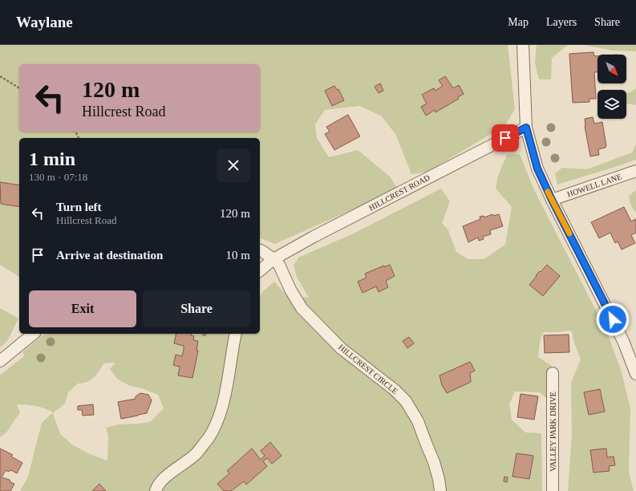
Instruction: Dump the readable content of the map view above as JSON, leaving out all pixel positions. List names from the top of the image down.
{
  "streets": {
    "street": [
      "HOWELL LANE",
      "HILLCREST ROAD",
      "HILLCREST CIRCLE",
      "VALLEY PARK DRIVE"
    ]
  },
  "crossings": [
    ["HILLCREST ROAD", "HILLCREST CIRCLE"]
  ],
  "north": "bottom right",
  "page": {
    "header": "Waylane",
    "nav": ["Map", "Layers", "Share"],
    "turn": ["120 m", "Hillcrest Road"],
    "heading": ["1 min", "130 m · 07:18"],
    "list": [
      {
        "name": "Turn left",
        "note": "Hillcrest Road",
        "value": "120 m"
      },
      {
        "name": "Arrive at destination",
        "value": "10 m"
      }
    ],
    "buttons": ["Exit", "Share"]
  }
}
